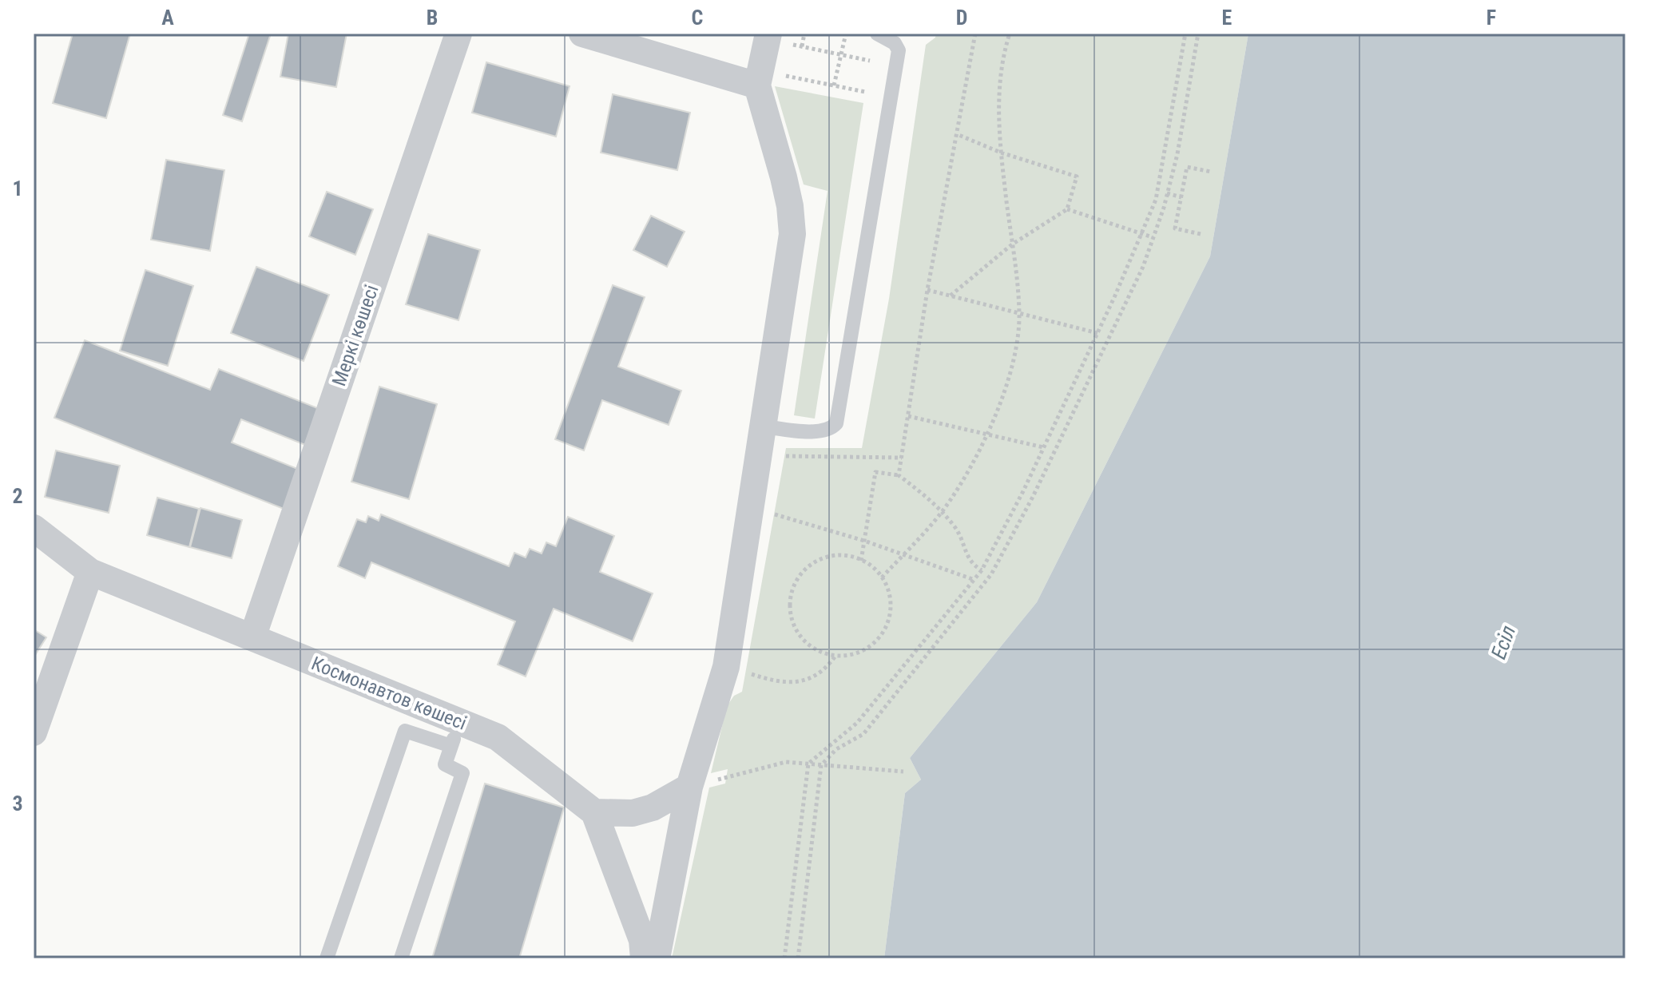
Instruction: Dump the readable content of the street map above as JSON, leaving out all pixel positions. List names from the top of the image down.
{
  "streets": {
    "street": ["Меркі көшесі", "Космонавтов көшесі"]
  },
  "crossings": [
    ["Меркі көшесі", "Космонавтов көшесі"]
  ],
  "water": ["Есіл"],
  "grid": {
    "columns": [
      "A",
      "B",
      "C",
      "D",
      "E",
      "F"
    ],
    "rows": ["1", "2", "3"]
  }
}
